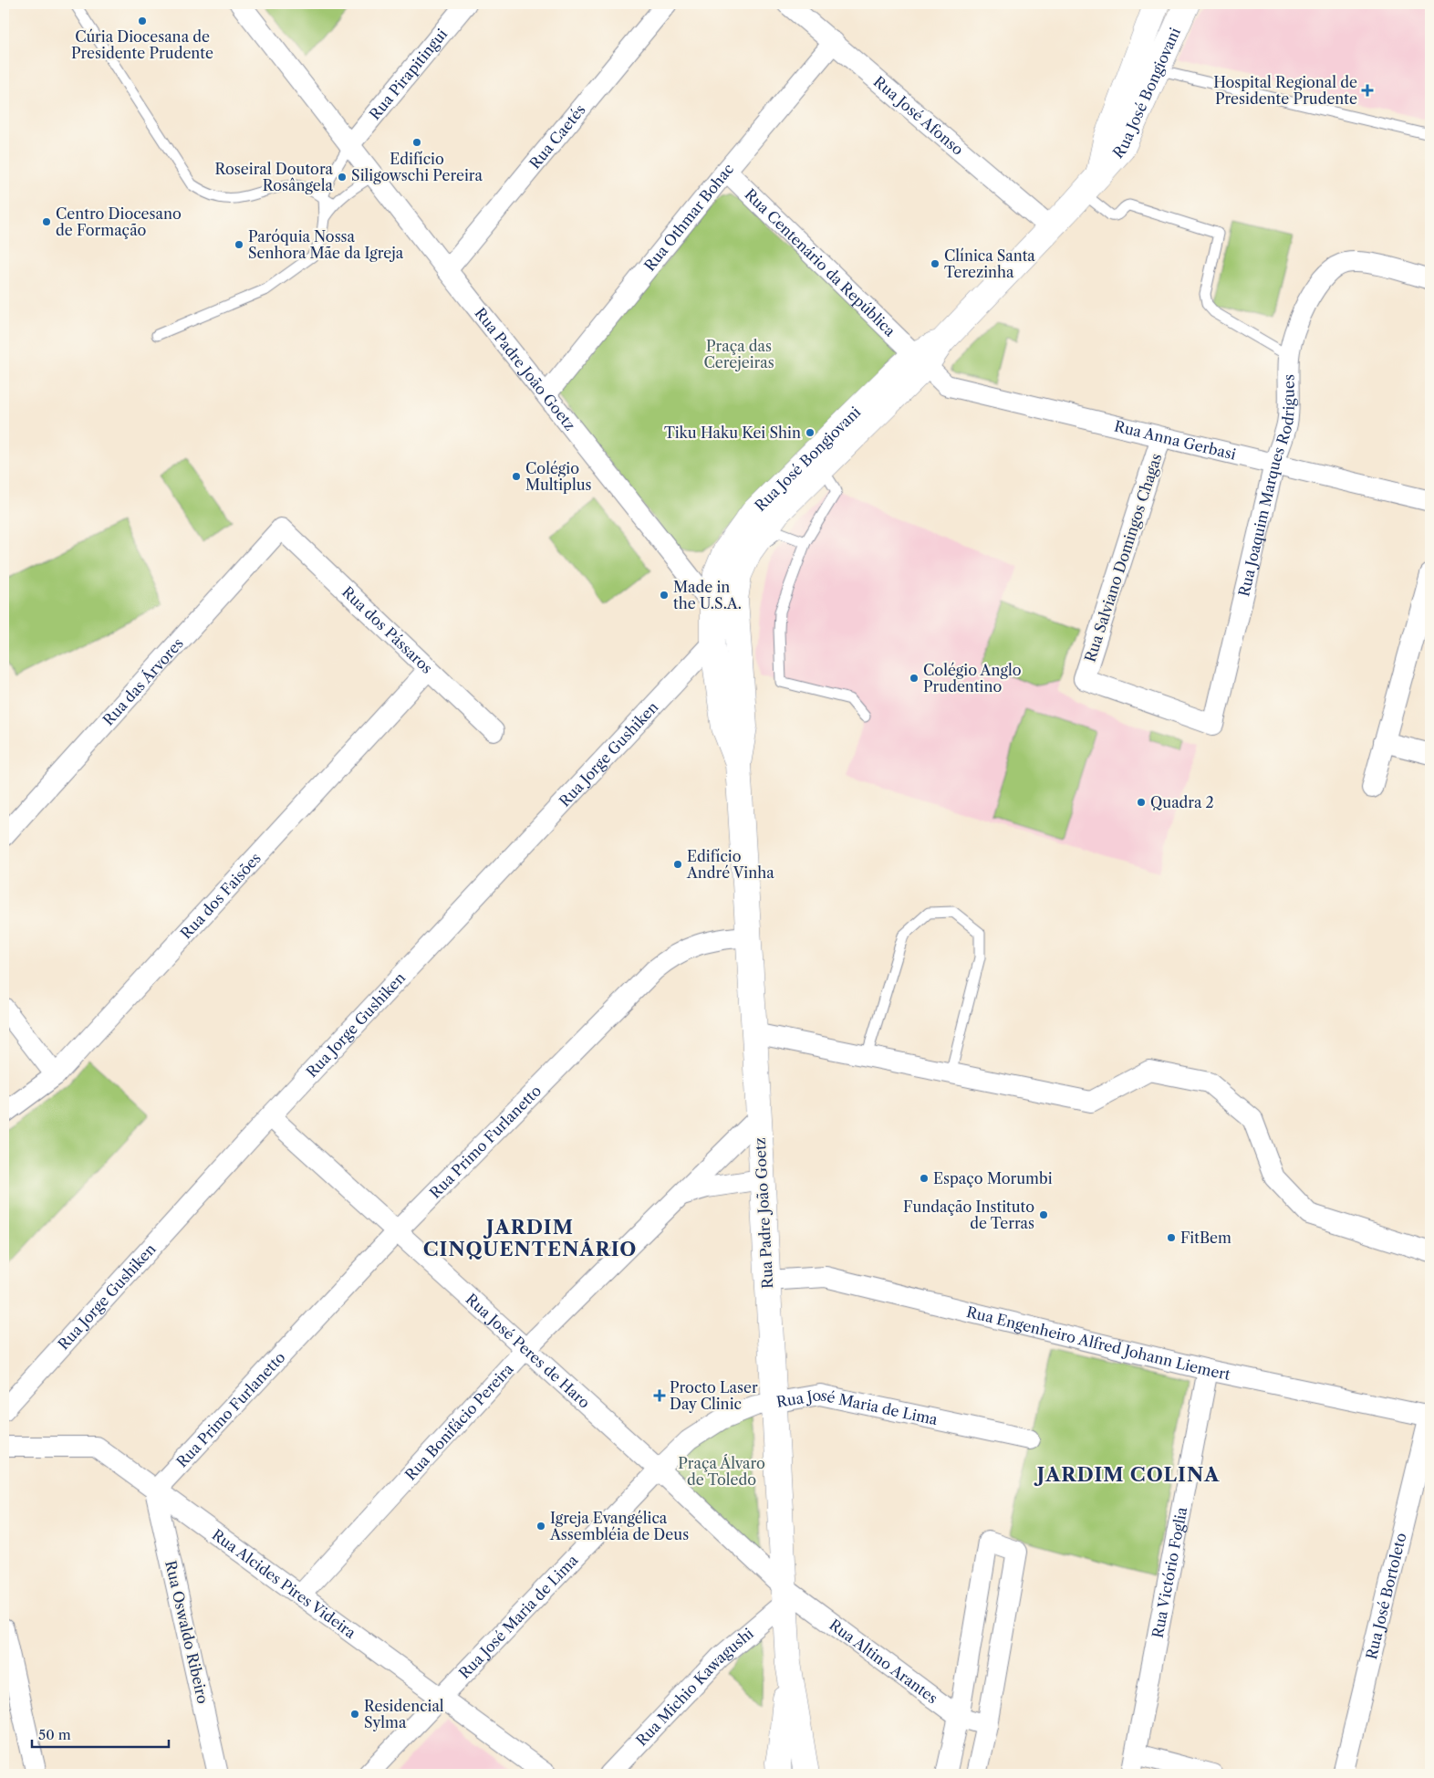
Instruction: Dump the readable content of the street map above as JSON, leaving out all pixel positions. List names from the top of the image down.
{
  "streets": {
    "street": [
      "Rua Pirapitingui",
      "Rua José Bongiovani",
      "Rua José Afonso",
      "Rua Caetés",
      "Rua Othmar Bohac",
      "Rua Centenário da República",
      "Rua Padre João Goetz",
      "Rua Anna Gerbasi",
      "Rua Joaquim Marques Rodrigues",
      "Rua Salviano Domingos Chagas",
      "Rua dos Pássaros",
      "Rua das Árvores",
      "Rua Jorge Gushiken",
      "Rua dos Faisões",
      "Rua Primo Furlanetto",
      "Rua Engenheiro Alfred Johann Liemert",
      "Rua José Peres de Haro",
      "Rua José Maria de Lima",
      "Rua Bonifácio Pereira",
      "Rua Victório Foglia",
      "Rua Alcides Pires Videira",
      "Rua José Bortoleto",
      "Rua Oswaldo Ribeiro",
      "Rua Altino Arantes",
      "Rua Michio Kawagushi"
    ]
  },
  "crossings": [
    ["Rua Pirapitingui", "Rua Padre João Goetz"],
    ["Rua José Bongiovani", "Rua José Afonso"],
    ["Rua José Bongiovani", "Rua Centenário da República"],
    ["Rua José Bongiovani", "Rua Padre João Goetz"],
    ["Rua José Bongiovani", "Rua Anna Gerbasi"],
    ["Rua José Afonso", "Rua Othmar Bohac"],
    ["Rua Caetés", "Rua Padre João Goetz"],
    ["Rua Othmar Bohac", "Rua Centenário da República"],
    ["Rua Othmar Bohac", "Rua Padre João Goetz"],
    ["Rua Centenário da República", "Rua Anna Gerbasi"],
    ["Rua Padre João Goetz", "Rua Jorge Gushiken"],
    ["Rua Padre João Goetz", "Rua Primo Furlanetto"],
    ["Rua Padre João Goetz", "Rua Engenheiro Alfred Johann Liemert"],
    ["Rua Padre João Goetz", "Rua José Peres de Haro"],
    ["Rua Padre João Goetz", "Rua José Maria de Lima"],
    ["Rua Padre João Goetz", "Rua Bonifácio Pereira"],
    ["Rua Padre João Goetz", "Rua Altino Arantes"],
    ["Rua Padre João Goetz", "Rua Michio Kawagushi"],
    ["Rua Anna Gerbasi", "Rua Joaquim Marques Rodrigues"],
    ["Rua Anna Gerbasi", "Rua Salviano Domingos Chagas"],
    ["Rua Joaquim Marques Rodrigues", "Rua Salviano Domingos Chagas"],
    ["Rua dos Pássaros", "Rua das Árvores"],
    ["Rua dos Pássaros", "Rua dos Faisões"],
    ["Rua Jorge Gushiken", "Rua José Peres de Haro"],
    ["Rua Primo Furlanetto", "Rua José Peres de Haro"],
    ["Rua Primo Furlanetto", "Rua Alcides Pires Videira"],
    ["Rua Primo Furlanetto", "Rua Oswaldo Ribeiro"],
    ["Rua Engenheiro Alfred Johann Liemert", "Rua Victório Foglia"],
    ["Rua Engenheiro Alfred Johann Liemert", "Rua José Bortoleto"],
    ["Rua José Peres de Haro", "Rua José Maria de Lima"],
    ["Rua José Peres de Haro", "Rua Bonifácio Pereira"],
    ["Rua José Peres de Haro", "Rua Altino Arantes"],
    ["Rua José Peres de Haro", "Rua Michio Kawagushi"],
    ["Rua José Maria de Lima", "Rua Alcides Pires Videira"],
    ["Rua Bonifácio Pereira", "Rua Alcides Pires Videira"],
    ["Rua Alcides Pires Videira", "Rua Oswaldo Ribeiro"],
    ["Rua Altino Arantes", "Rua Michio Kawagushi"]
  ],
  "districts": ["JARDIM CINQUENTENÁRIO", "JARDIM COLINA"],
  "parks": ["Praça das Cerejeiras", "Praça Álvaro de Toledo"],
  "places": {
    "other": [
      "Cúria Diocesana de Presidente Prudente",
      "Edifício Siligowschi Pereira",
      "Roseiral Doutora Rosângela",
      "Centro Diocesano de Formação",
      "Paróquia Nossa Senhora Mãe da Igreja",
      "Clínica Santa Terezinha",
      "Tiku Haku Kei Shin",
      "Colégio Multiplus",
      "Made in the U.S.A.",
      "Colégio Anglo Prudentino",
      "Quadra 2",
      "Edifício André Vinha",
      "Espaço Morumbi",
      "Fundação Instituto de Terras",
      "FitBem",
      "Igreja Evangélica Assembléia de Deus",
      "Residencial Sylma"
    ],
    "health": ["Hospital Regional de Presidente Prudente", "Procto Laser Day Clinic"]
  },
  "scale_bar": "50 m"
}
